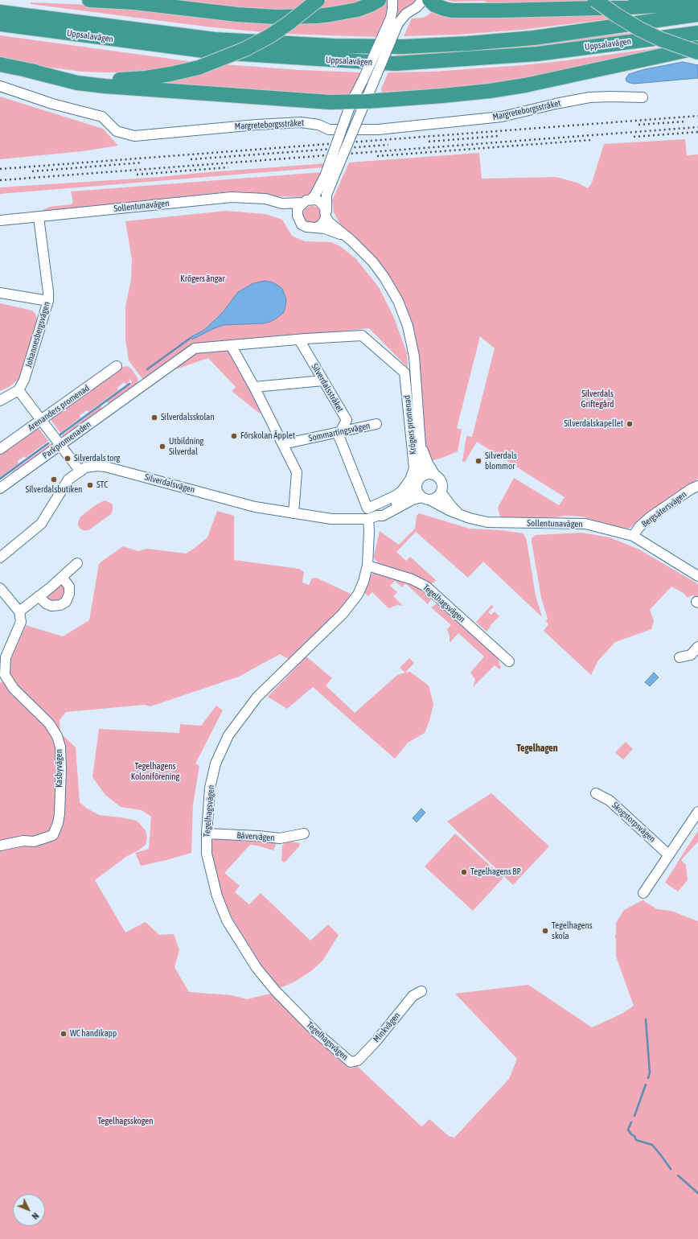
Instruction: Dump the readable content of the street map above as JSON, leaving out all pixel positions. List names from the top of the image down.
{
  "streets": {
    "highway": ["Uppsalavägen"],
    "street": [
      "Margreteborgsstråket",
      "Sollentunavägen",
      "Johannesbergsvägen",
      "Silverdalsstråket",
      "Arenanders promenad",
      "Krögers promenad",
      "Sommartingsvägen",
      "Parkpromenaden",
      "Silverdalsvägen",
      "Bergsätersvägen",
      "Tegelhagsvägen",
      "Kasbyvägen",
      "Skogstorpsvägen",
      "Bävervägen",
      "Minkvägen"
    ]
  },
  "crossings": [
    ["Sollentunavägen", "Johannesbergsvägen"],
    ["Sollentunavägen", "Silverdalsvägen"],
    ["Sollentunavägen", "Bergsätersvägen"],
    ["Silverdalsstråket", "Krögers promenad"],
    ["Silverdalsstråket", "Sommartingsvägen"],
    ["Silverdalsstråket", "Parkpromenaden"],
    ["Krögers promenad", "Parkpromenaden"],
    ["Silverdalsvägen", "Tegelhagsvägen"],
    ["Tegelhagsvägen", "Bävervägen"],
    ["Tegelhagsvägen", "Minkvägen"]
  ],
  "districts": ["Tegelhagen"],
  "parks": [
    "Krögers ängar",
    "Silverdals Griftegård",
    "Tegelhagens Koloniförening",
    "Tegelhagsskogen"
  ],
  "places": [
    "Silverdalsskolan",
    "Silverdalskapellet",
    "Förskolan Äpplet",
    "Utbildning Silverdal",
    "Silverdals torg",
    "Silverdals blommor",
    "Silverdalsbutiken",
    "STC",
    "Tegelhagens BP",
    "Tegelhagens skola",
    "WC handikapp"
  ],
  "north": "bottom right"
}
